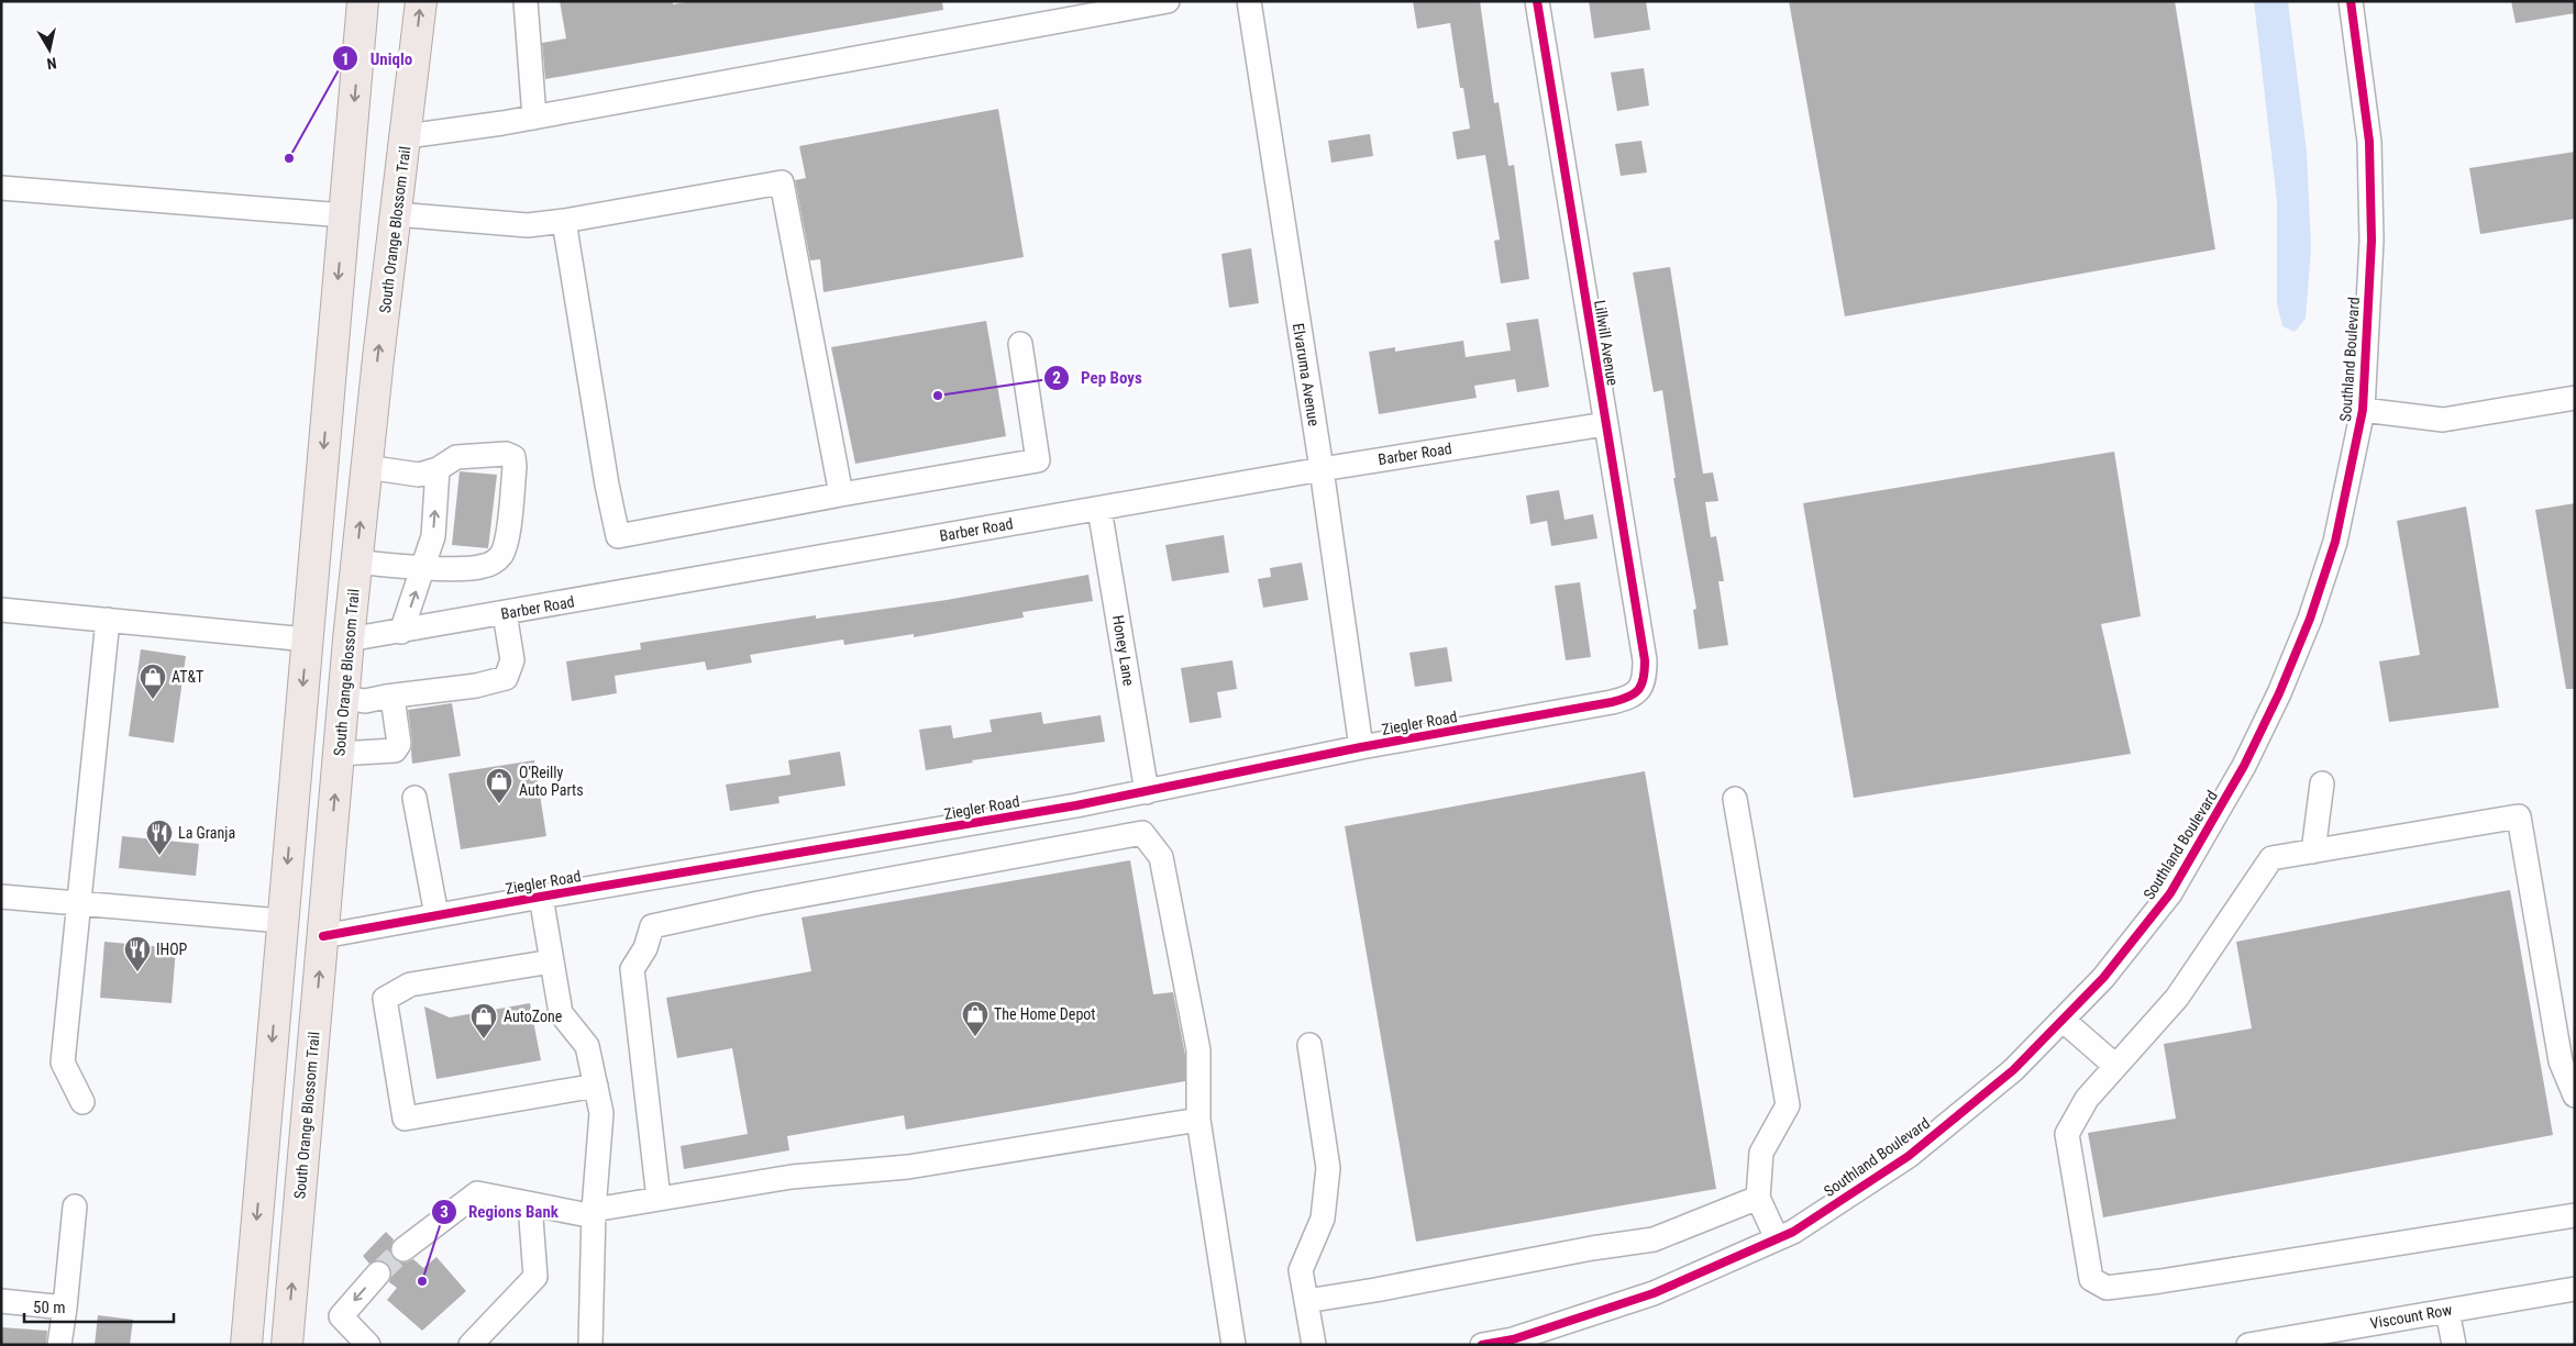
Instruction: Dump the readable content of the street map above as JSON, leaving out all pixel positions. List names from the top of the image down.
{
  "streets": {
    "main road": ["South Orange Blossom Trail"],
    "street": [
      "Lillwill Avenue",
      "Southland Boulevard",
      "Elvaruma Avenue",
      "Barber Road",
      "Honey Lane",
      "Ziegler Road",
      "Viscount Row"
    ]
  },
  "crossings": [
    ["South Orange Blossom Trail", "Barber Road"],
    ["South Orange Blossom Trail", "Ziegler Road"],
    ["Lillwill Avenue", "Barber Road"],
    ["Lillwill Avenue", "Ziegler Road"],
    ["Elvaruma Avenue", "Barber Road"],
    ["Elvaruma Avenue", "Ziegler Road"],
    ["Barber Road", "Honey Lane"],
    ["Honey Lane", "Ziegler Road"]
  ],
  "places": {
    "other": ["Uniqlo", "Pep Boys", "Regions Bank"],
    "shop": [
      "AT&T",
      "O'Reilly Auto Parts",
      "The Home Depot",
      "AutoZone"
    ],
    "restaurant": ["La Granja", "IHOP"]
  },
  "scale_bar": "50 m",
  "north": "bottom"
}
